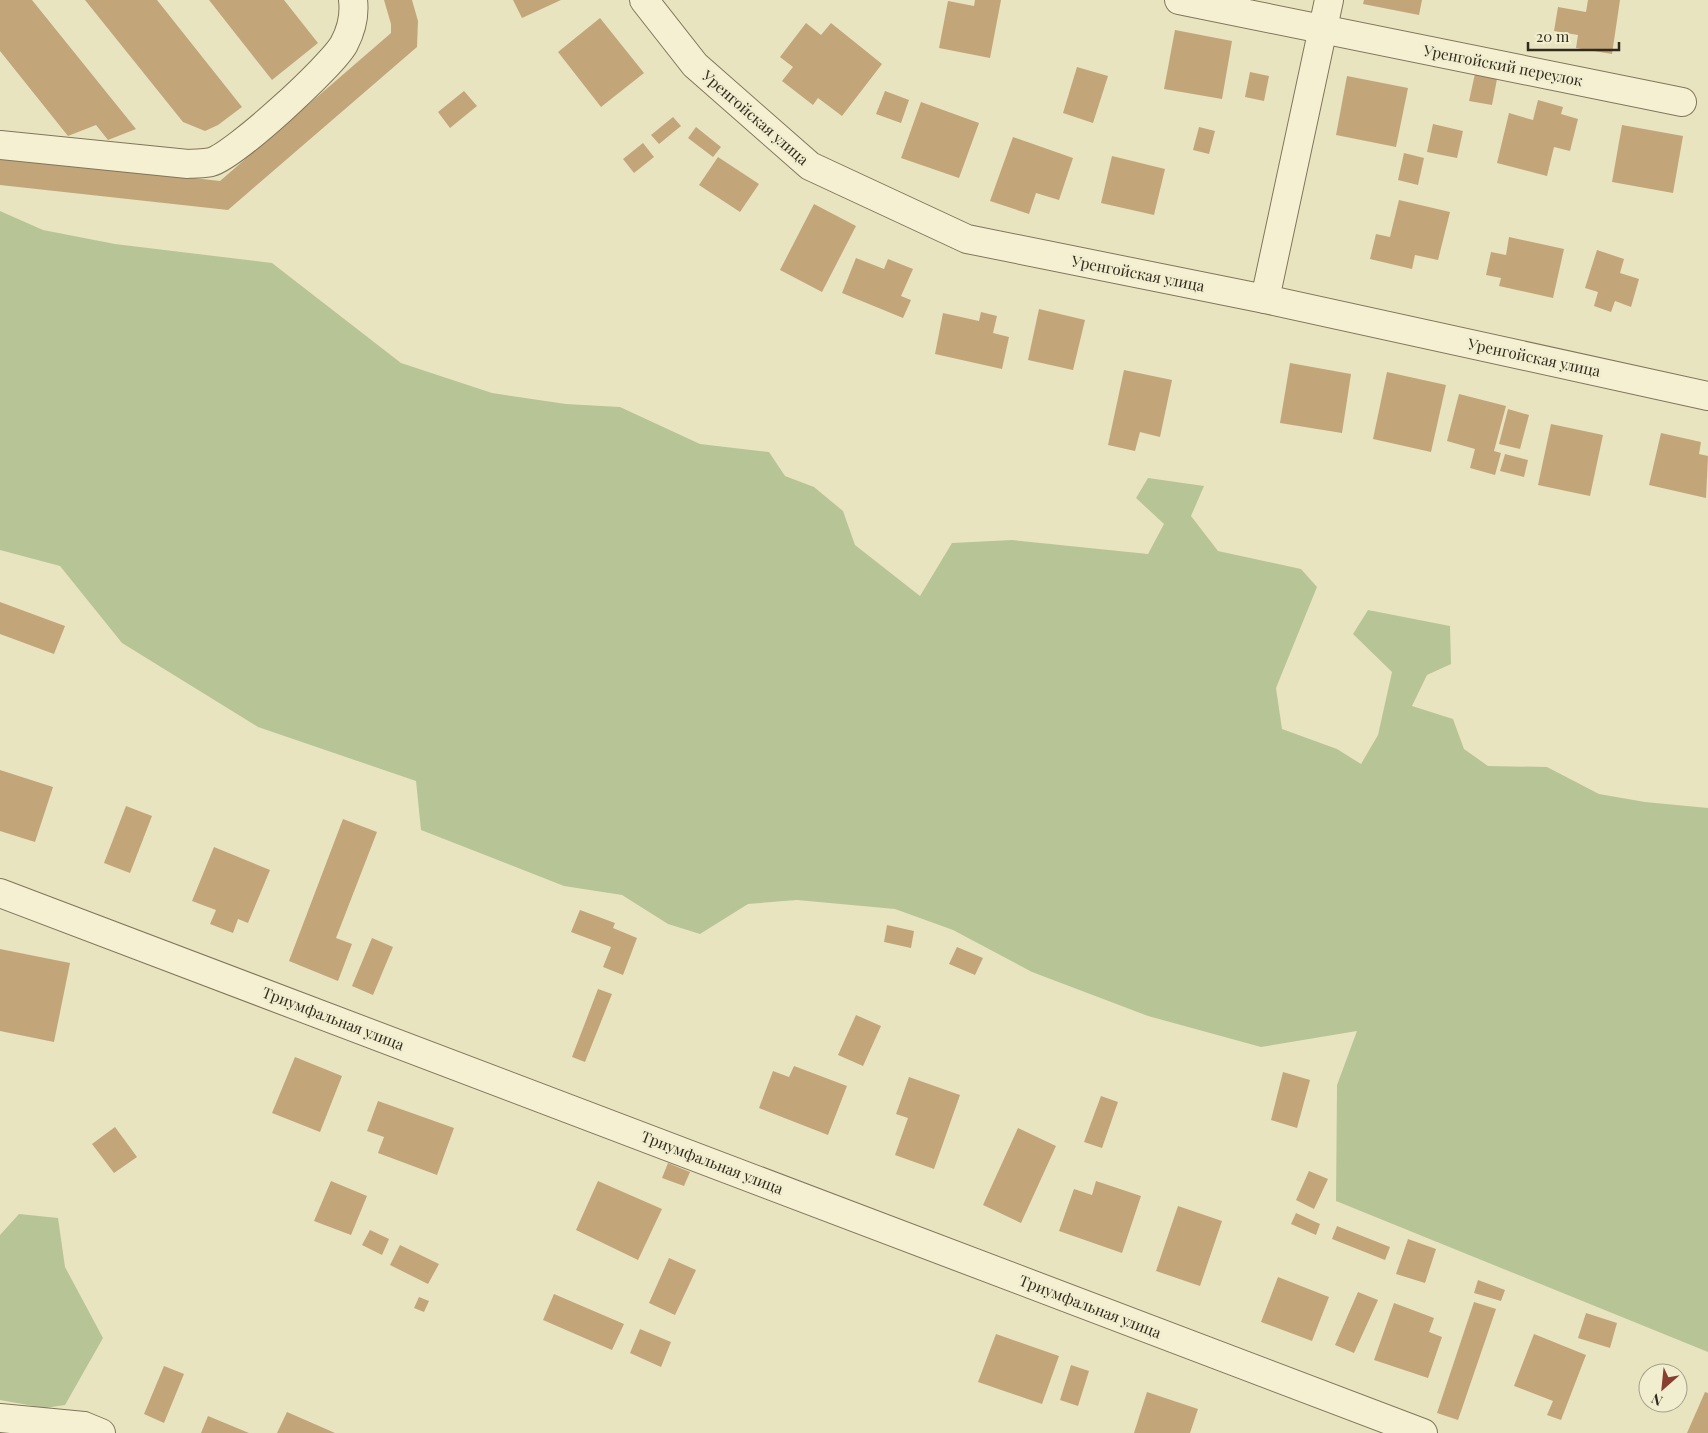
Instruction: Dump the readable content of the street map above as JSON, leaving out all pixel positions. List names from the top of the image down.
{
  "streets": {
    "street": ["Уренгойский переулок", "Уренгойская улица", "Триумфальная улица"]
  },
  "scale_bar": "20 m",
  "north": "bottom left"
}
